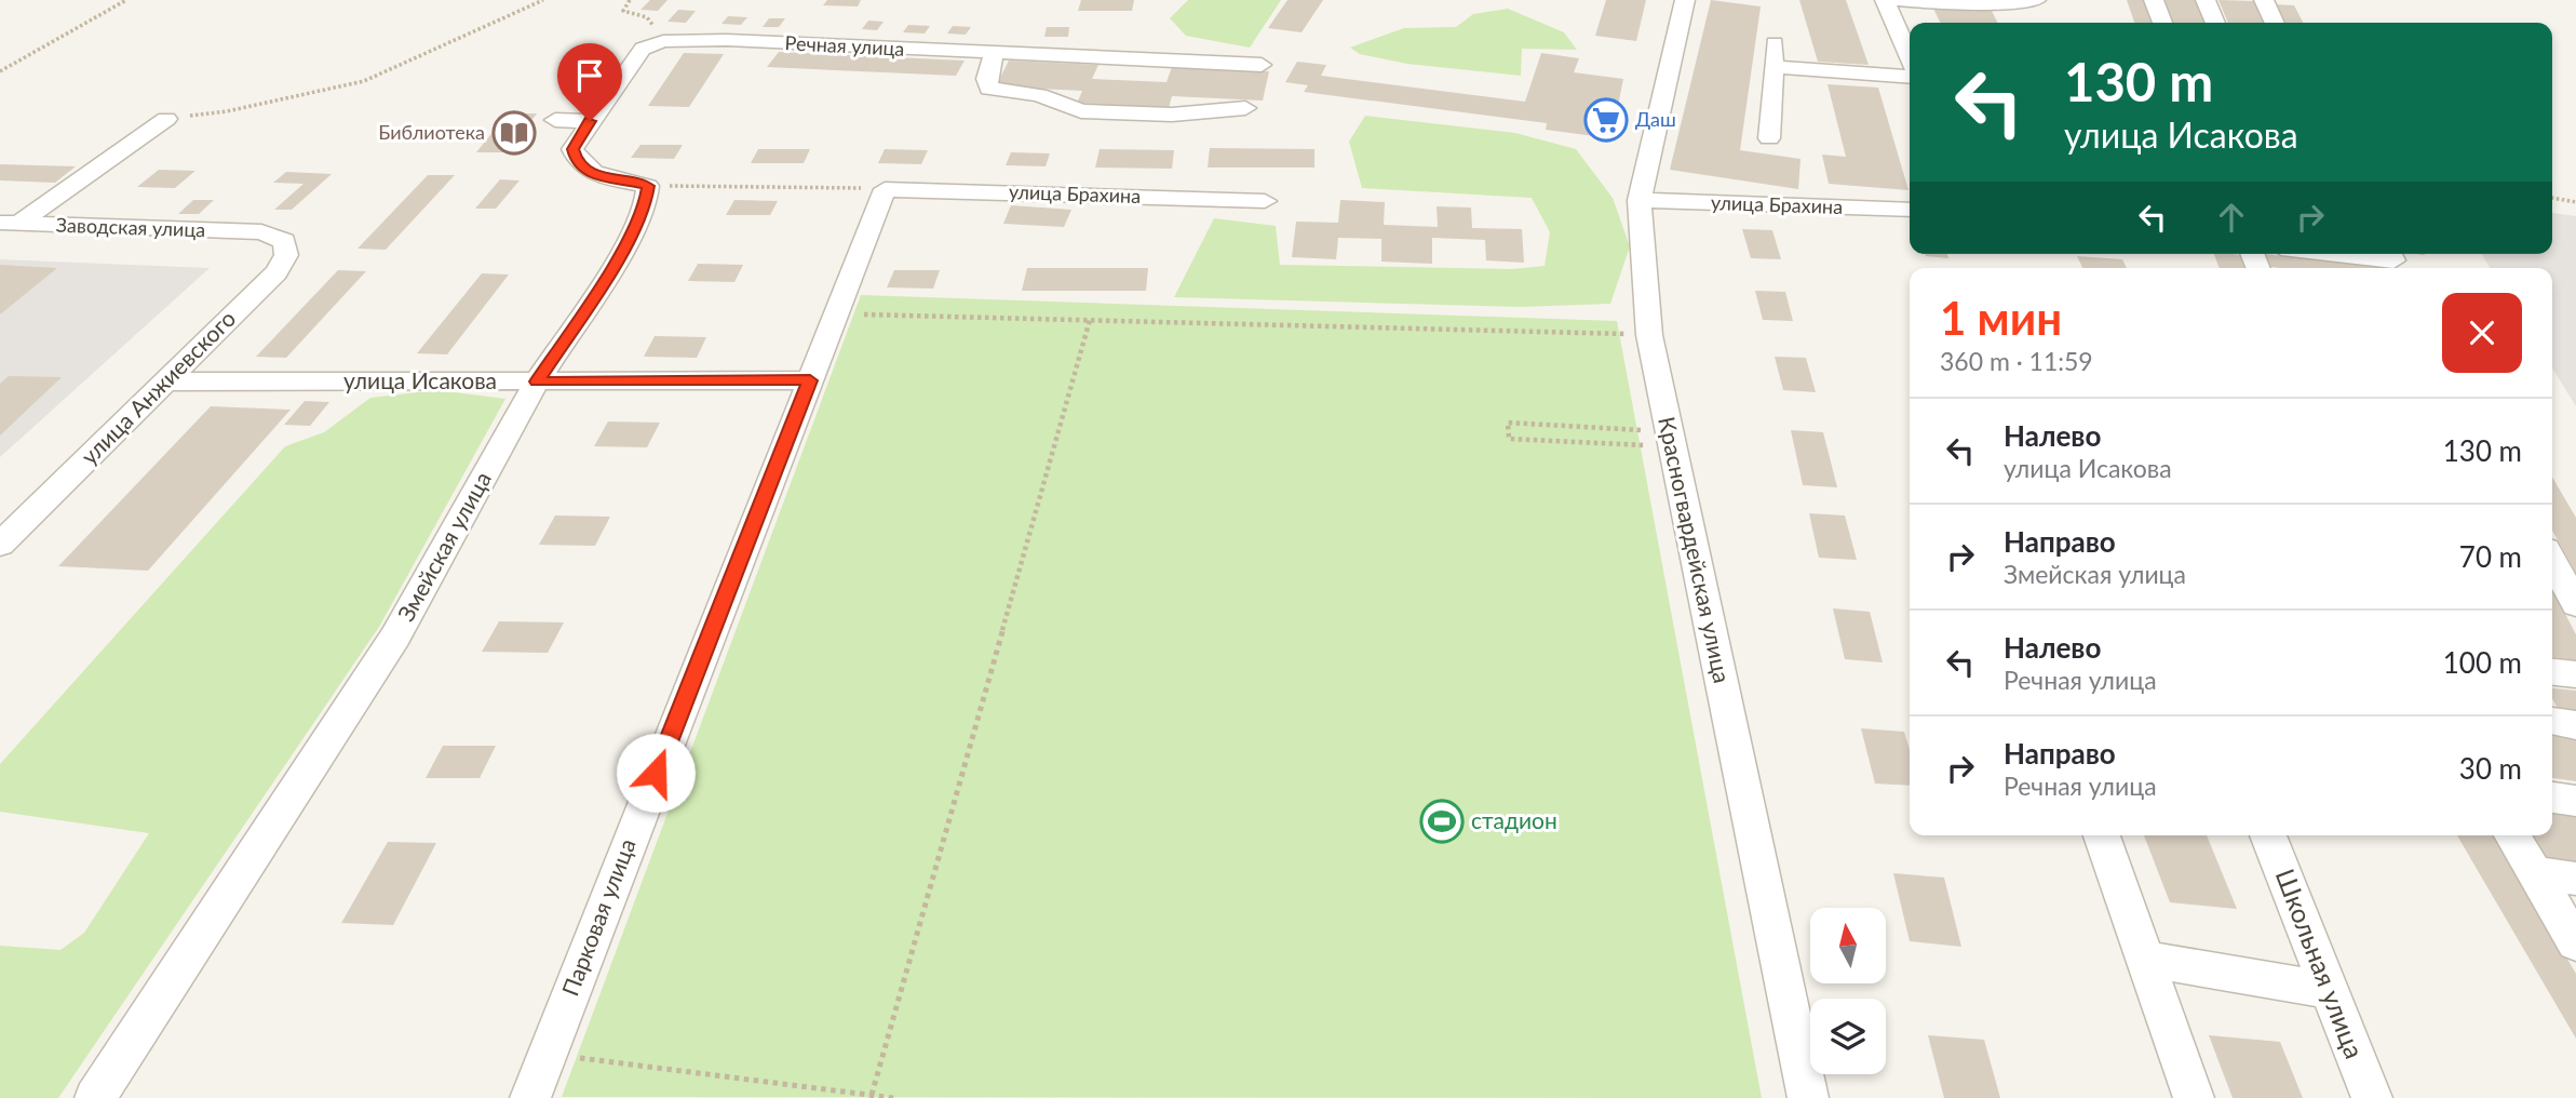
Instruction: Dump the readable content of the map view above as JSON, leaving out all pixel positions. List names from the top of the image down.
{
  "streets": {
    "street": [
      "Речная улица",
      "улица Брахина",
      "Заводская улица",
      "улица Исакова",
      "улица Анжиевского",
      "Змейская улица",
      "Красногвардейская улица",
      "Парковая улица",
      "Школьная улица"
    ]
  },
  "crossings": [
    ["улица Брахина", "Красногвардейская улица"],
    ["улица Брахина", "Парковая улица"],
    ["Заводская улица", "улица Анжиевского"],
    ["улица Исакова", "улица Анжиевского"],
    ["улица Исакова", "Змейская улица"],
    ["улица Исакова", "Парковая улица"]
  ],
  "places": {
    "supermarket": ["Даш"],
    "library": ["Библиотека"],
    "sports": ["стадион"]
  },
  "north": "top",
  "page": {
    "turn": ["130 m", "улица Исакова"],
    "heading": ["1 мин", "360 m · 11:59"],
    "list": [
      {
        "name": "Налево",
        "note": "улица Исакова",
        "value": "130 m"
      },
      {
        "name": "Направо",
        "note": "Змейская улица",
        "value": "70 m"
      },
      {
        "name": "Налево",
        "note": "Речная улица",
        "value": "100 m"
      },
      {
        "name": "Направо",
        "note": "Речная улица",
        "value": "30 m"
      }
    ]
  }
}
